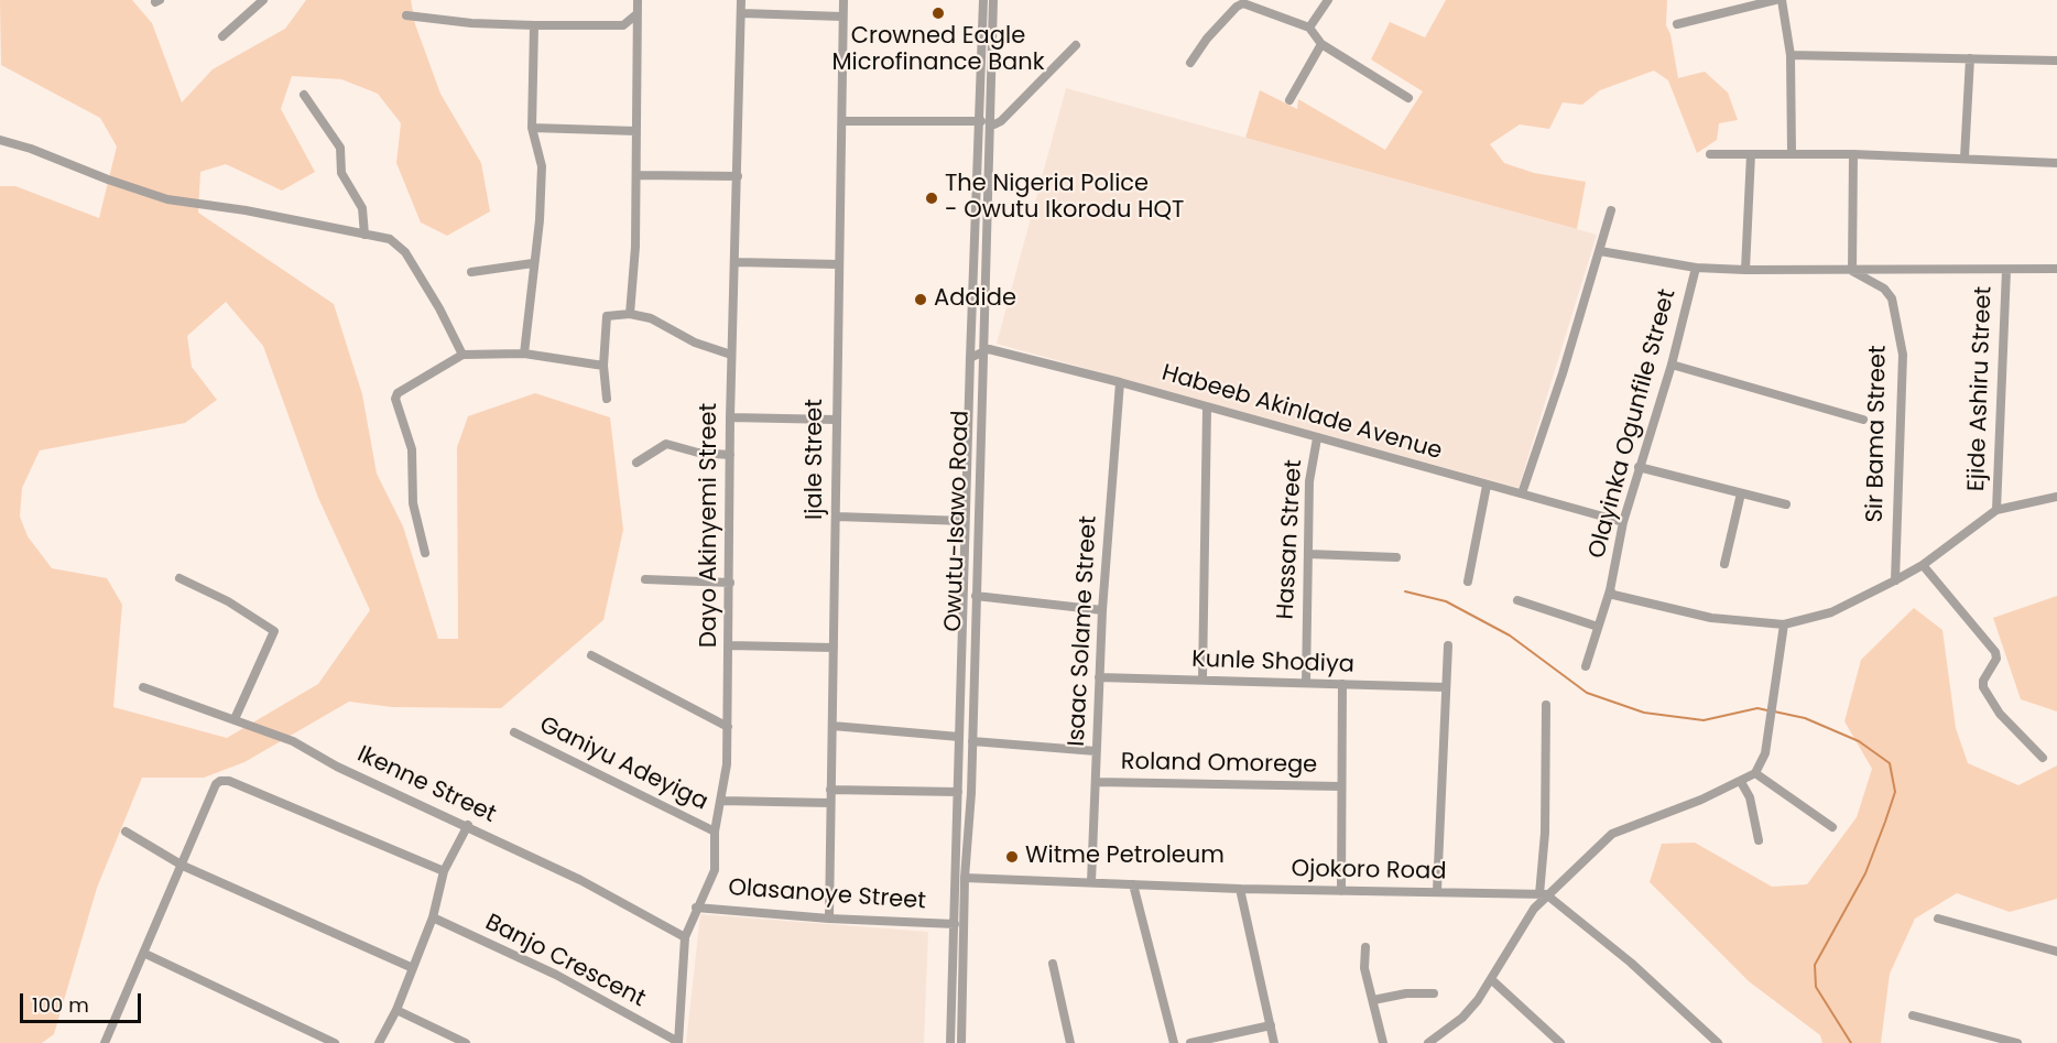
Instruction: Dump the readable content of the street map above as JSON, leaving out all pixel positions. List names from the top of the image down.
{
  "streets": {
    "street": [
      "Ejide Ashiru Street",
      "Habeeb Akinlade Avenue",
      "Olayinka Ogunfile Street",
      "Sir Bama Street",
      "Ijale Street",
      "Owutu-Isawo Road",
      "Dayo Akinyemi Street",
      "Hassan Street",
      "Isaac Solame Street",
      "Kunle Shodiya",
      "Ganiyu Adeyiga",
      "Roland Omorege",
      "Ikenne Street",
      "Ojokoro Road",
      "Olasanoye Street",
      "Banjo Crescent"
    ]
  },
  "crossings": [
    ["Habeeb Akinlade Avenue", "Olayinka Ogunfile Street"],
    ["Habeeb Akinlade Avenue", "Owutu-Isawo Road"],
    ["Habeeb Akinlade Avenue", "Hassan Street"],
    ["Habeeb Akinlade Avenue", "Isaac Solame Street"],
    ["Ijale Street", "Olasanoye Street"],
    ["Owutu-Isawo Road", "Ojokoro Road"],
    ["Owutu-Isawo Road", "Olasanoye Street"],
    ["Dayo Akinyemi Street", "Ganiyu Adeyiga"],
    ["Dayo Akinyemi Street", "Ikenne Street"],
    ["Dayo Akinyemi Street", "Olasanoye Street"],
    ["Dayo Akinyemi Street", "Banjo Crescent"],
    ["Hassan Street", "Kunle Shodiya"],
    ["Isaac Solame Street", "Kunle Shodiya"],
    ["Isaac Solame Street", "Roland Omorege"],
    ["Isaac Solame Street", "Ojokoro Road"]
  ],
  "places": [
    "Crowned Eagle Microfinance Bank",
    "The Nigeria Police - Owutu Ikorodu HQT",
    "Addide",
    "Witme Petroleum"
  ],
  "scale_bar": "100 m"
}
